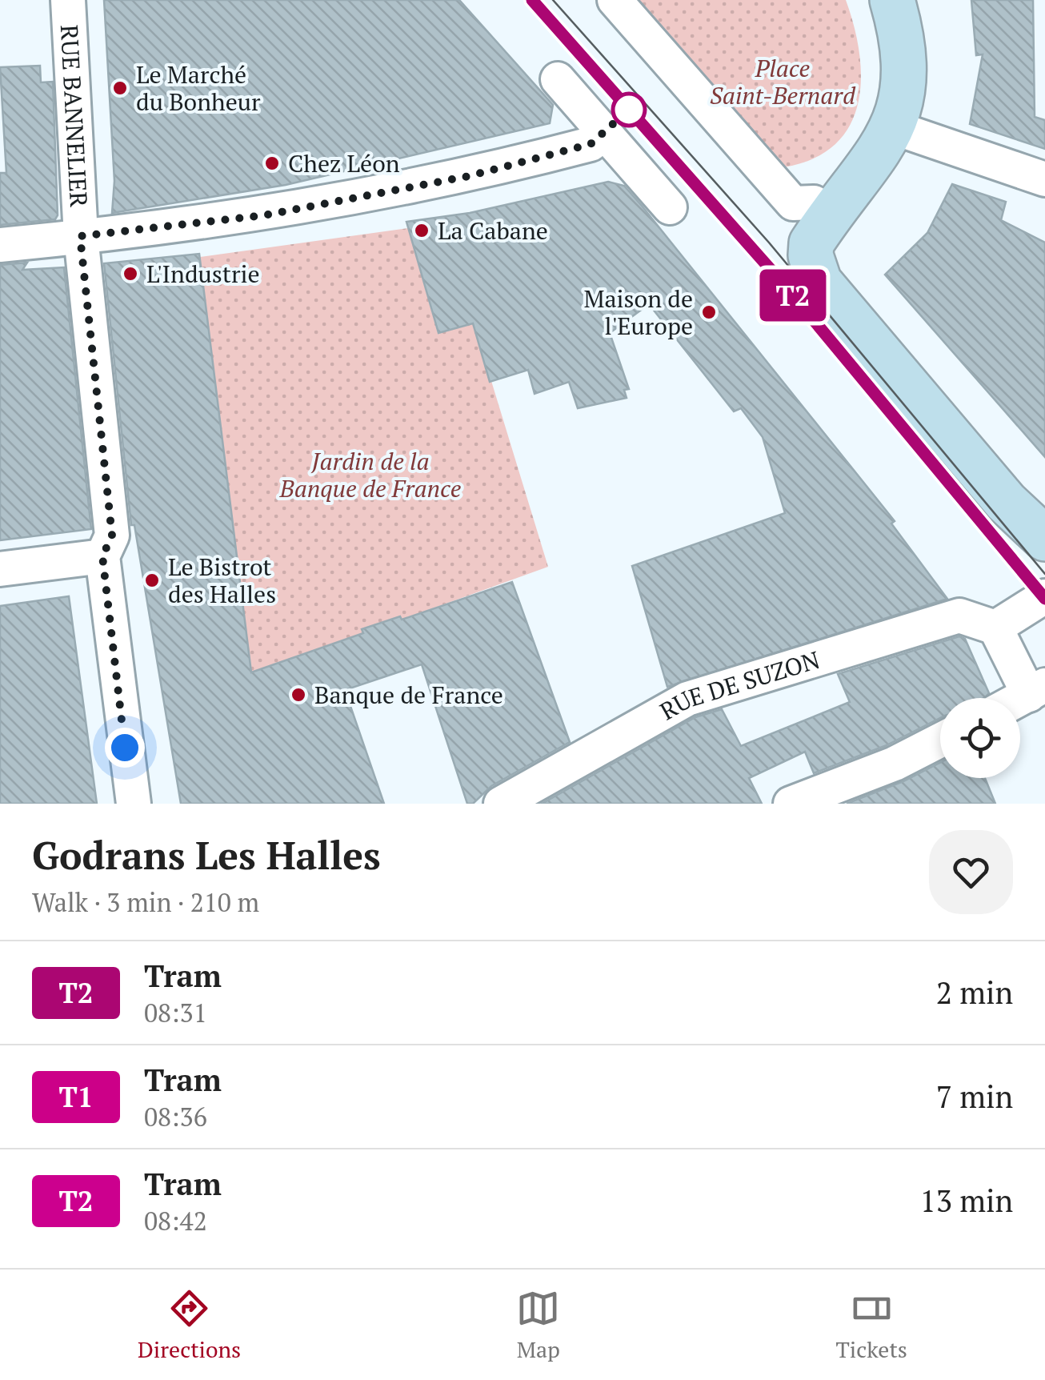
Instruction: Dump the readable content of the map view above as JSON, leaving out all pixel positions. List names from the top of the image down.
{
  "streets": {
    "street": ["RUE BANNELIER", "RUE DE SUZON"]
  },
  "parks": ["Place Saint-Bernard", "Jardin de la Banque de France"],
  "places": [
    "Le Marché du Bonheur",
    "Chez Léon",
    "La Cabane",
    "L'Industrie",
    "Maison de l'Europe",
    "Le Bistrot des Halles",
    "Banque de France"
  ],
  "lines": ["tram line T2"],
  "page": {
    "on_map": "T2",
    "heading": ["Godrans Les Halles", "Walk · 3 min · 210 m"],
    "list": [
      {
        "mark": "T2",
        "name": "Tram",
        "note": "08:31",
        "value": "2 min"
      },
      {
        "mark": "T1",
        "name": "Tram",
        "note": "08:36",
        "value": "7 min"
      },
      {
        "mark": "T2",
        "name": "Tram",
        "note": "08:42",
        "value": "13 min"
      }
    ],
    "tabs": ["Directions", "Map", "Tickets"]
  }
}
